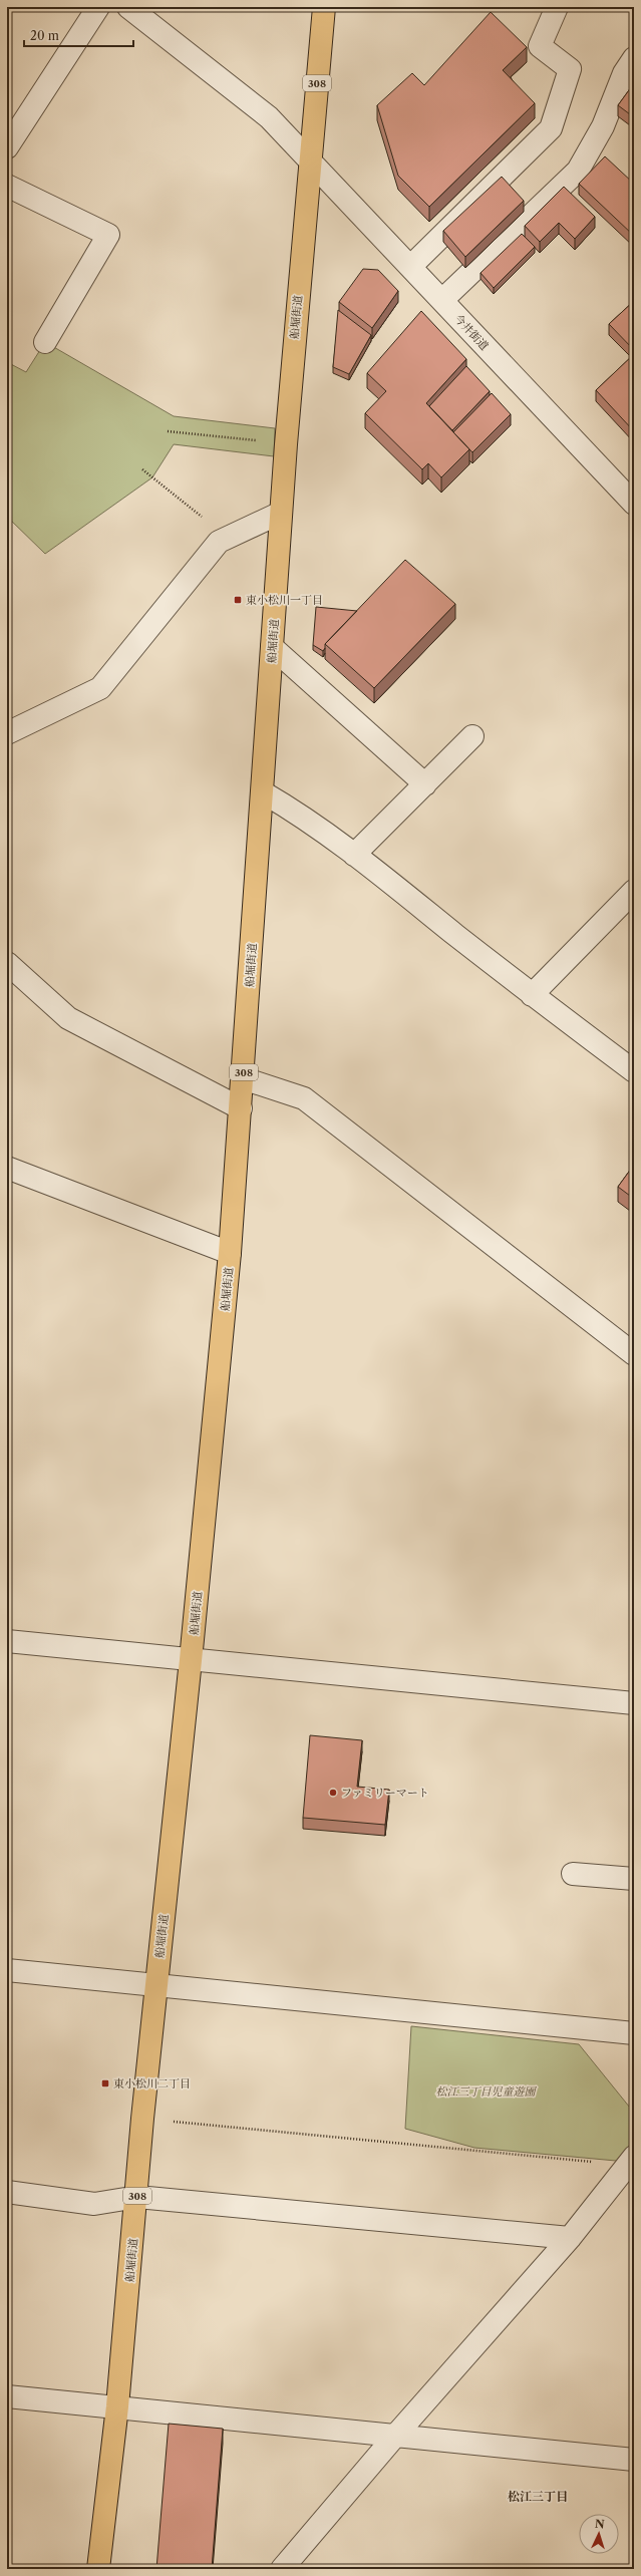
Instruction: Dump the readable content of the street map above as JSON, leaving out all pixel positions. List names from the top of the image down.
{
  "streets": {
    "main road": ["308", "船堀街道"],
    "street": ["今井街道"]
  },
  "crossings": [
    ["船堀街道", "今井街道"]
  ],
  "districts": ["松江三丁目"],
  "parks": ["松江三丁目児童遊園"],
  "places": {
    "transit": ["東小松川一丁目", "東小松川二丁目"],
    "other": ["ファミリーマート"]
  },
  "scale_bar": "20 m",
  "north": "top"
}
